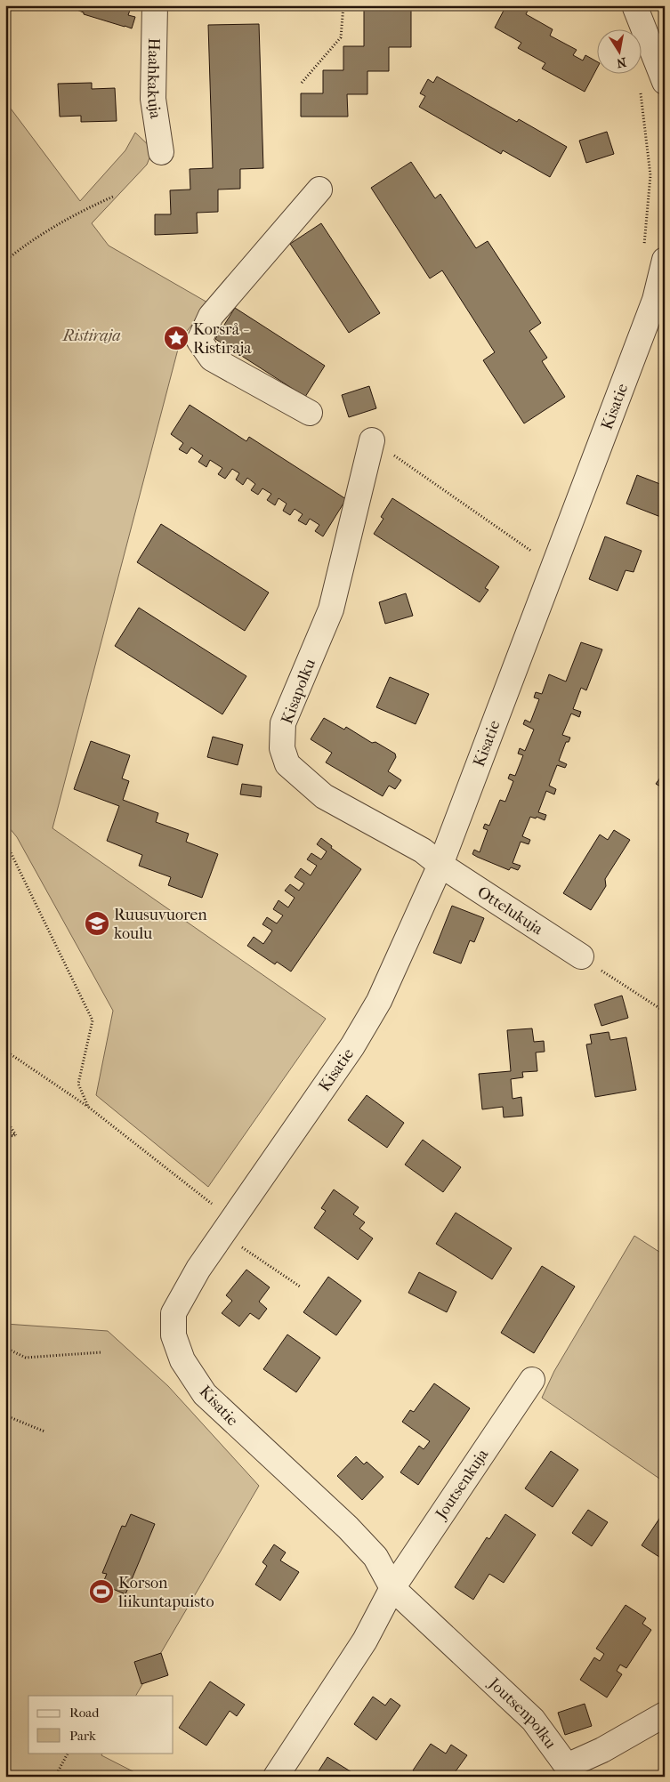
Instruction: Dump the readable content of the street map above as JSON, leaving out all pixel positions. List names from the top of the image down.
{
  "streets": {
    "street": [
      "Haahkakuja",
      "Kisatie",
      "Kisapolku",
      "Ottelukuja",
      "Joutsenkuja",
      "Joutsenpolku"
    ]
  },
  "crossings": [
    ["Kisatie", "Kisapolku"],
    ["Kisatie", "Ottelukuja"],
    ["Kisatie", "Joutsenkuja"],
    ["Kisatie", "Joutsenpolku"],
    ["Kisapolku", "Ottelukuja"],
    ["Joutsenkuja", "Joutsenpolku"]
  ],
  "parks": ["Ristiraja"],
  "places": {
    "place": ["Korsrå - Ristiraja"],
    "school or university": ["Ruusuvuoren koulu"],
    "sports": ["Korson liikuntapuisto"]
  },
  "legend": ["Road", "Park"],
  "north": "bottom"
}
